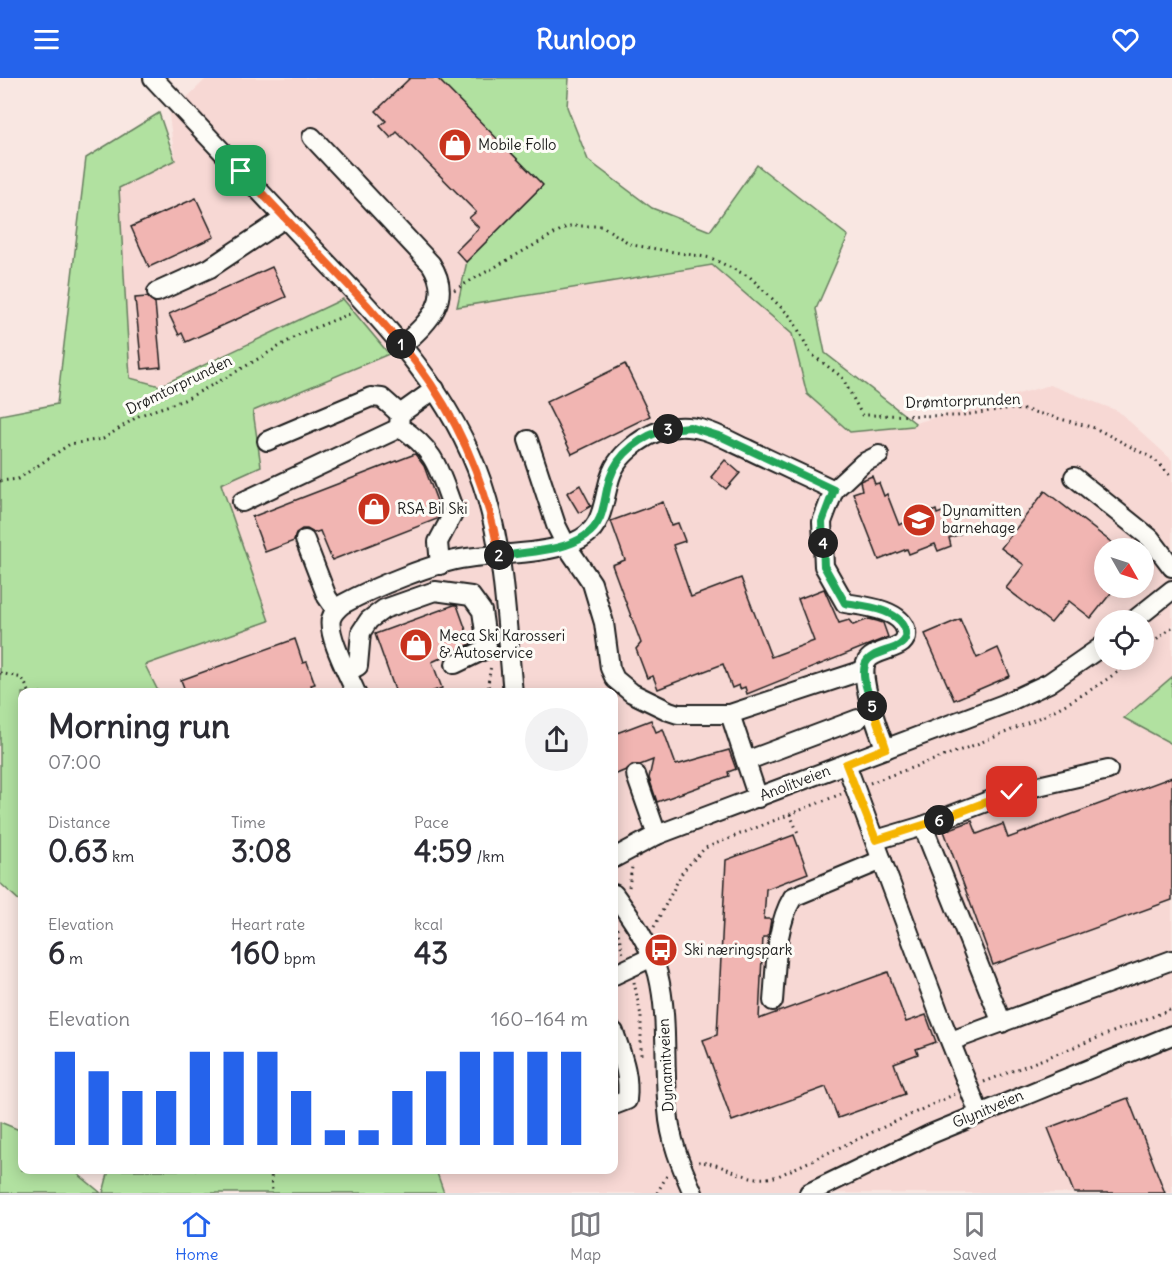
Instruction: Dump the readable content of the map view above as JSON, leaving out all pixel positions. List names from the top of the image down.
{
  "streets": {
    "street": ["Anolitveien", "Dynamitveien", "Glynitveien"],
    "path": ["Drømtorprunden"]
  },
  "places": {
    "shop": ["Mobile Follo", "RSA Bil Ski", "Meca Ski Karosseri & Autoservice"],
    "school or university": ["Dynamitten barnehage"],
    "bus stop": ["Ski næringspark"]
  },
  "north": "bottom right",
  "page": {
    "header": "Runloop",
    "pins": [
      "1",
      "3",
      "4",
      "2",
      "5",
      "6"
    ],
    "heading": ["Morning run", "07:00"],
    "stats": [
      ["Distance", "0.63 km"],
      ["Time", "3:08"],
      ["Pace", "4:59 /km"],
      ["Elevation", "6 m"],
      ["Heart rate", "160 bpm"],
      ["kcal", "43"]
    ],
    "chart": ["Elevation", "160–164 m"],
    "tabs": ["Home", "Map", "Saved"]
  }
}
